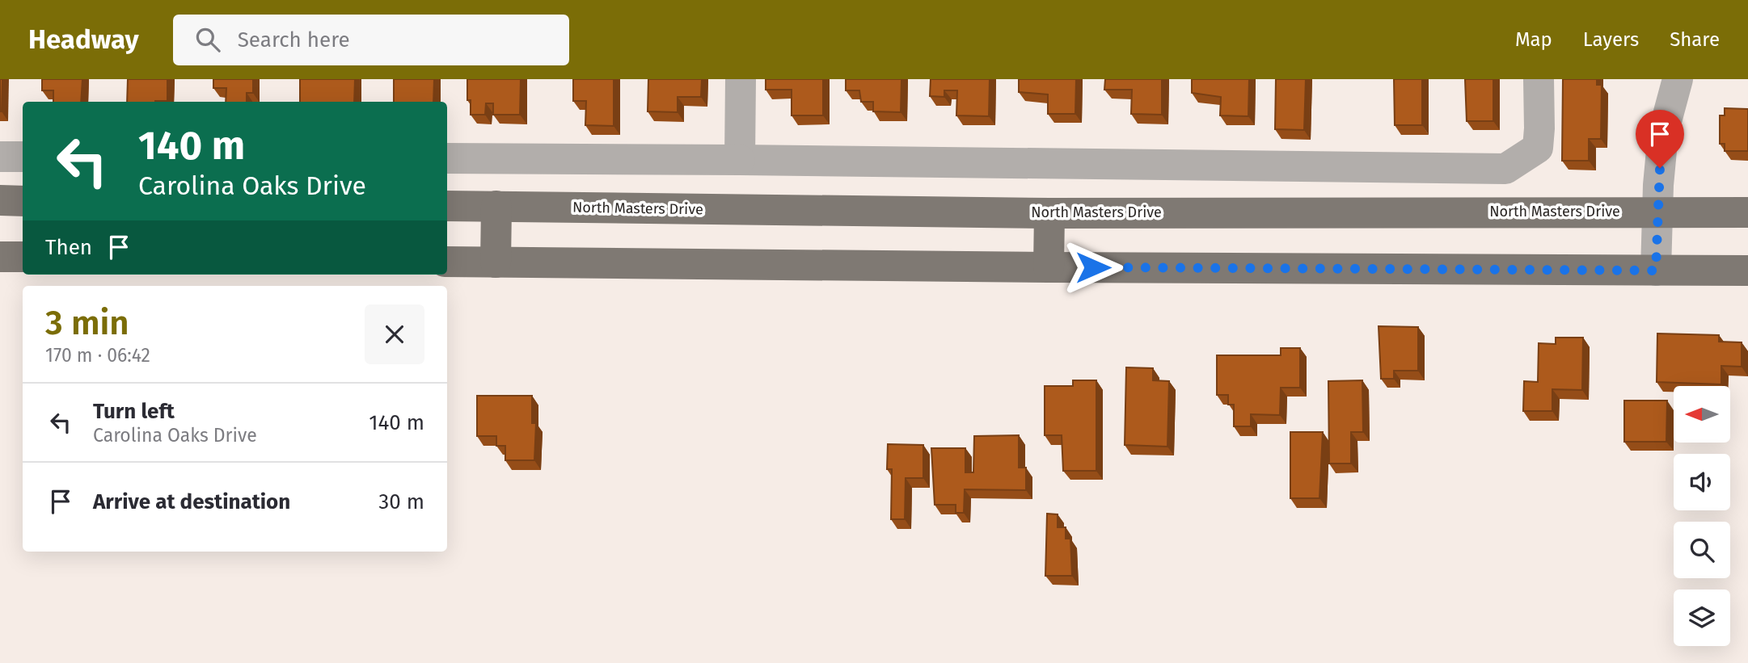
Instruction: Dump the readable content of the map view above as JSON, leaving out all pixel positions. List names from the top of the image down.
{
  "streets": {
    "main road": ["North Masters Drive"]
  },
  "north": "left",
  "page": {
    "header": "Headway",
    "search": "Search here",
    "nav": ["Map", "Layers", "Share"],
    "turn": ["140 m", "Carolina Oaks Drive"],
    "then": "Then",
    "heading": ["3 min", "170 m · 06:42"],
    "list": [
      {
        "name": "Turn left",
        "note": "Carolina Oaks Drive",
        "value": "140 m"
      },
      {
        "name": "Arrive at destination",
        "value": "30 m"
      }
    ]
  }
}
